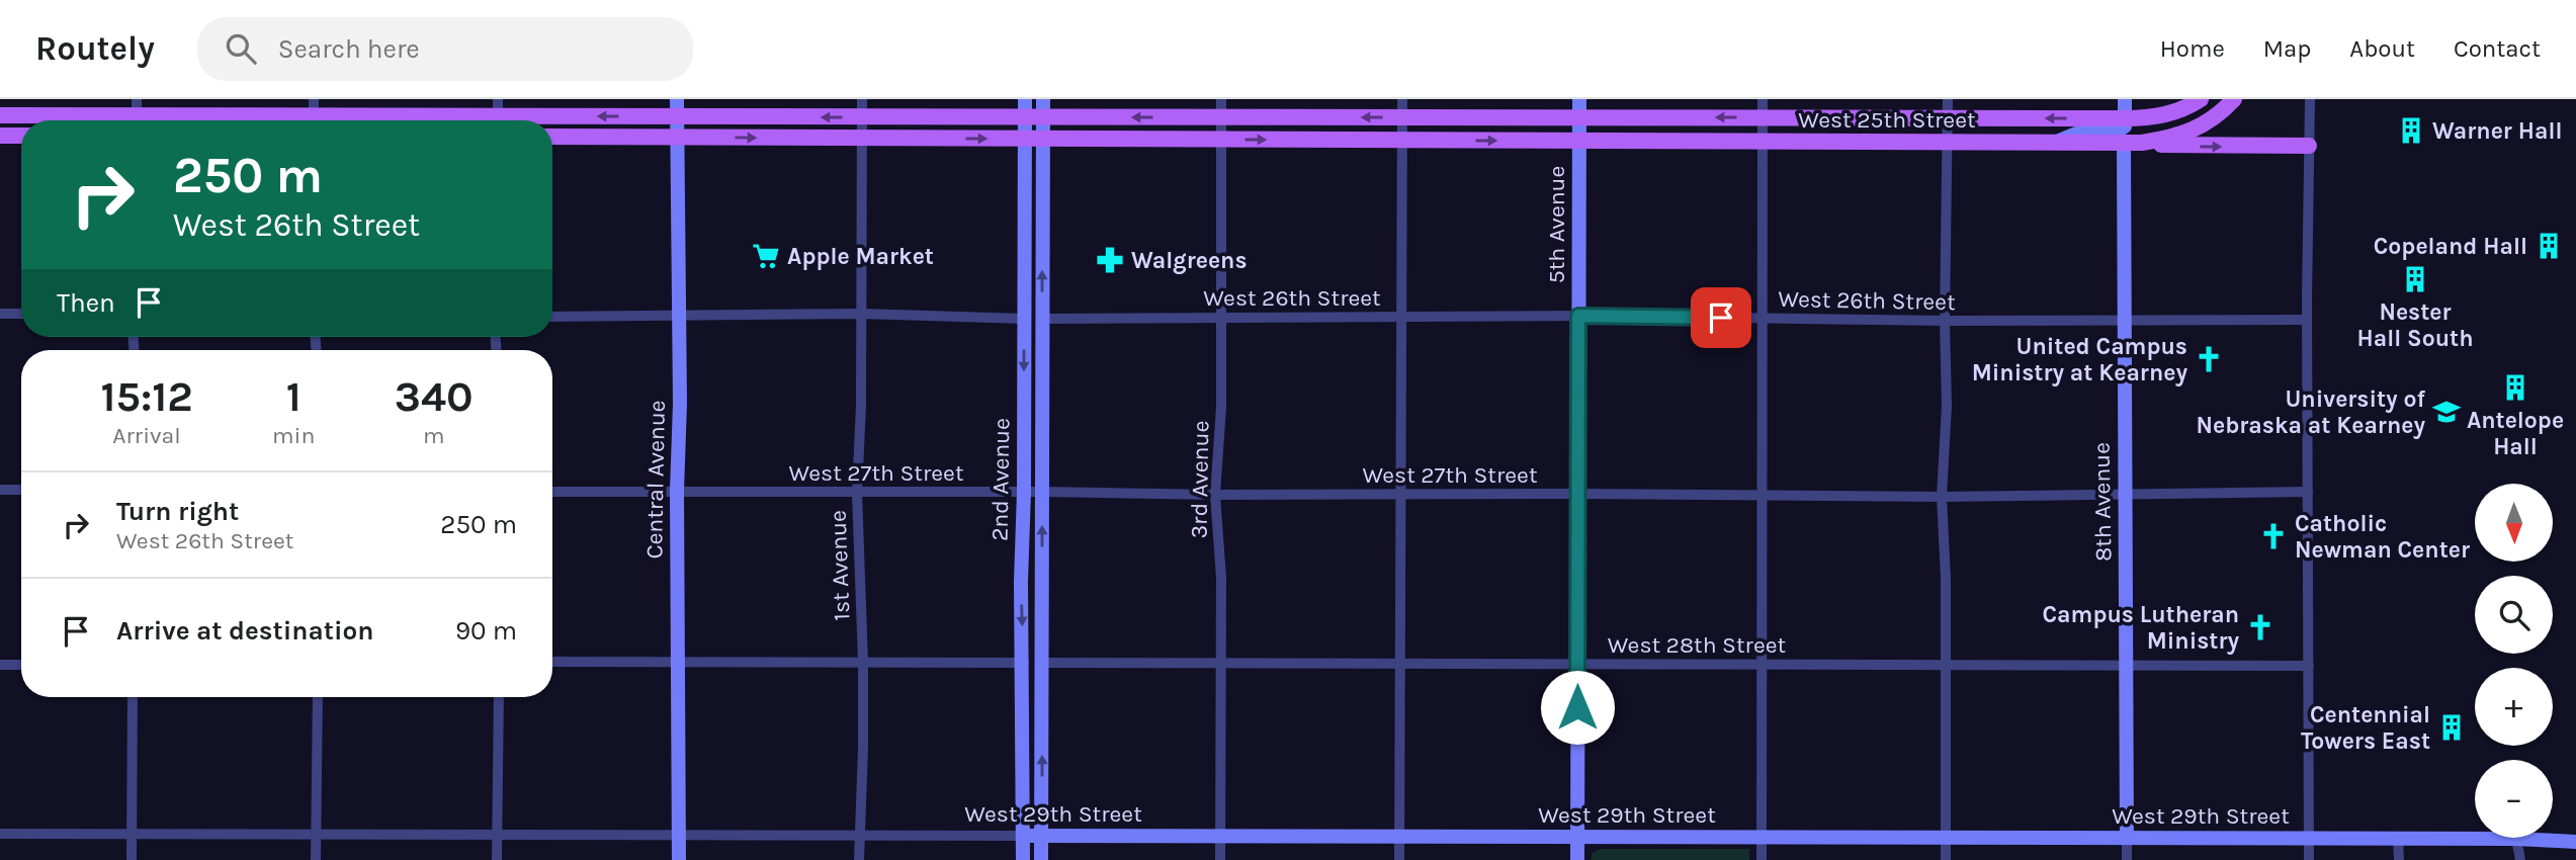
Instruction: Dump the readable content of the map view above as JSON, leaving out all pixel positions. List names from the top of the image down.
{
  "streets": {
    "main road": ["West 25th Street"],
    "street": [
      "5th Avenue",
      "West 26th Street",
      "West 27th Street",
      "Central Avenue",
      "2nd Avenue",
      "3rd Avenue",
      "8th Avenue",
      "1st Avenue",
      "West 28th Street",
      "West 29th Street"
    ]
  },
  "crossings": [
    ["West 25th Street", "5th Avenue"],
    ["West 25th Street", "Central Avenue"],
    ["West 25th Street", "2nd Avenue"],
    ["West 25th Street", "3rd Avenue"],
    ["West 25th Street", "8th Avenue"],
    ["West 25th Street", "1st Avenue"],
    ["5th Avenue", "West 26th Street"],
    ["5th Avenue", "West 27th Street"],
    ["5th Avenue", "West 28th Street"],
    ["5th Avenue", "West 29th Street"],
    ["West 26th Street", "2nd Avenue"],
    ["West 26th Street", "3rd Avenue"],
    ["West 26th Street", "8th Avenue"],
    ["West 27th Street", "Central Avenue"],
    ["West 27th Street", "2nd Avenue"],
    ["West 27th Street", "3rd Avenue"],
    ["West 27th Street", "8th Avenue"],
    ["West 27th Street", "1st Avenue"],
    ["Central Avenue", "West 29th Street"],
    ["2nd Avenue", "West 28th Street"],
    ["2nd Avenue", "West 29th Street"],
    ["3rd Avenue", "West 28th Street"],
    ["3rd Avenue", "West 29th Street"],
    ["8th Avenue", "West 28th Street"],
    ["8th Avenue", "West 29th Street"],
    ["1st Avenue", "West 29th Street"]
  ],
  "places": {
    "building": [
      "Warner Hall",
      "Copeland Hall",
      "Nester Hall South",
      "Antelope Hall",
      "Centennial Towers East"
    ],
    "supermarket": ["Apple Market"],
    "pharmacy": ["Walgreens"],
    "church": ["United Campus Ministry at Kearney", "Catholic Newman Center", "Campus Lutheran Ministry"],
    "school or university": ["University of Nebraska at Kearney"]
  },
  "north": "bottom",
  "page": {
    "header": "Routely",
    "search": "Search here",
    "nav": [
      "Home",
      "Map",
      "About",
      "Contact"
    ],
    "turn": ["250 m", "West 26th Street"],
    "then": "Then",
    "eta": [
      "15:12",
      "Arrival",
      "1",
      "min",
      "340",
      "m"
    ],
    "list": [
      {
        "name": "Turn right",
        "note": "West 26th Street",
        "value": "250 m"
      },
      {
        "name": "Arrive at destination",
        "value": "90 m"
      }
    ],
    "map_buttons": ["+", "−"]
  }
}
